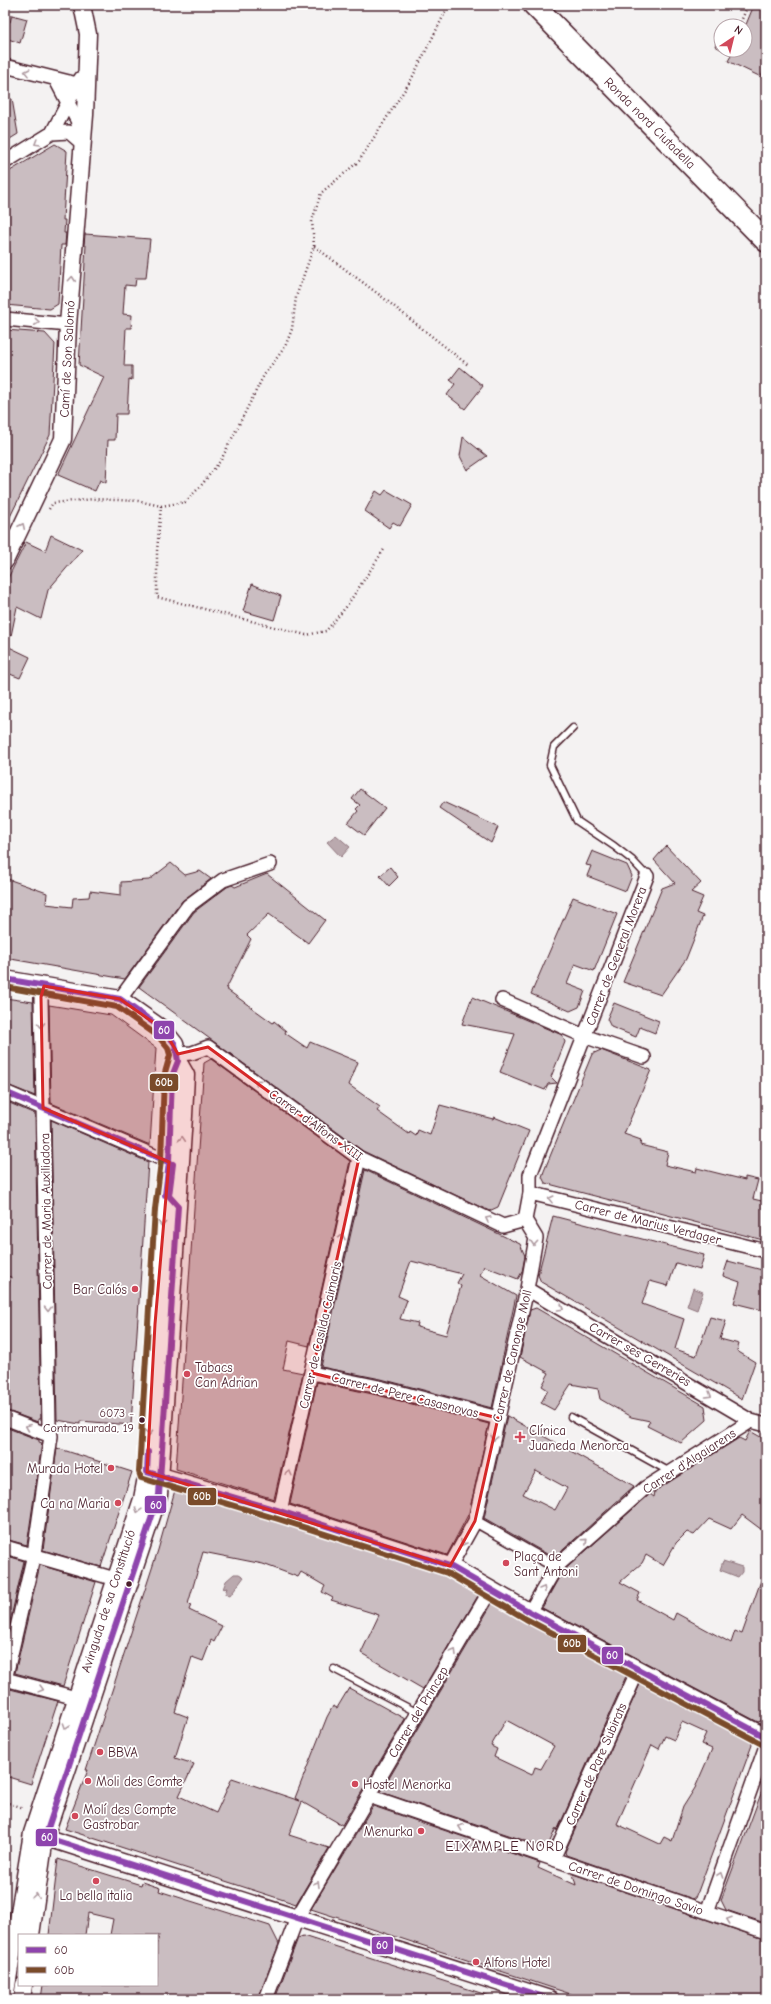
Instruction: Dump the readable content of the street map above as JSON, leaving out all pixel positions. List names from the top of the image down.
{
  "streets": {
    "main road": ["Ronda nord Ciutadella"],
    "street": [
      "Camí de Son Salomó",
      "Carrer de General Morera",
      "Carrer d'Alfons XIII",
      "Carrer de Maria Auxiliadora",
      "Carrer de Marius Verdager",
      "Carrer de Casilda Caimaris",
      "Carrer ses Gerreries",
      "Carrer de Canonge Moll",
      "Carrer de Pere Casasnovas",
      "Carrer d'Algaiarens",
      "Avinguda de sa Constitució",
      "Carrer del Princep",
      "Carrer de Pare Subirats",
      "Carrer de Domingo Savio"
    ]
  },
  "crossings": [
    ["Carrer de General Morera", "Carrer de Marius Verdager"],
    ["Carrer d'Alfons XIII", "Carrer de Casilda Caimaris"],
    ["Carrer d'Alfons XIII", "Carrer de Canonge Moll"],
    ["Carrer d'Alfons XIII", "Avinguda de sa Constitució"],
    ["Carrer de Casilda Caimaris", "Carrer de Pere Casasnovas"],
    ["Carrer ses Gerreries", "Carrer de Canonge Moll"],
    ["Carrer ses Gerreries", "Carrer d'Algaiarens"],
    ["Carrer de Canonge Moll", "Carrer de Pere Casasnovas"],
    ["Carrer del Princep", "Carrer de Domingo Savio"],
    ["Carrer de Pare Subirats", "Carrer de Domingo Savio"]
  ],
  "one_way": [
    "Camí de Son Salomó",
    "Carrer d'Alfons XIII",
    "Carrer de Maria Auxiliadora",
    "Carrer de Marius Verdager",
    "Carrer de Casilda Caimaris",
    "Carrer ses Gerreries",
    "Carrer de Canonge Moll",
    "Carrer d'Algaiarens",
    "Carrer del Princep",
    "Carrer de Domingo Savio"
  ],
  "districts": ["EIXAMPLE NORD"],
  "places": {
    "other": [
      "Bar Calós",
      "Tabacs Can Adrian",
      "6073 - Contramurada, 19",
      "Murada Hotel",
      "Ca na Maria",
      "Plaça de Sant Antoni",
      "BBVA",
      "Moli des Comte",
      "Hostel Menorka",
      "Molí des Compte Gastrobar",
      "Menurka",
      "La bella italia",
      "Alfons Hotel"
    ],
    "health": ["Clínica Juaneda Menorca"]
  },
  "lines": ["transit line 60", "transit line 60b"],
  "legend": ["60", "60b"],
  "north": "top right"
}
